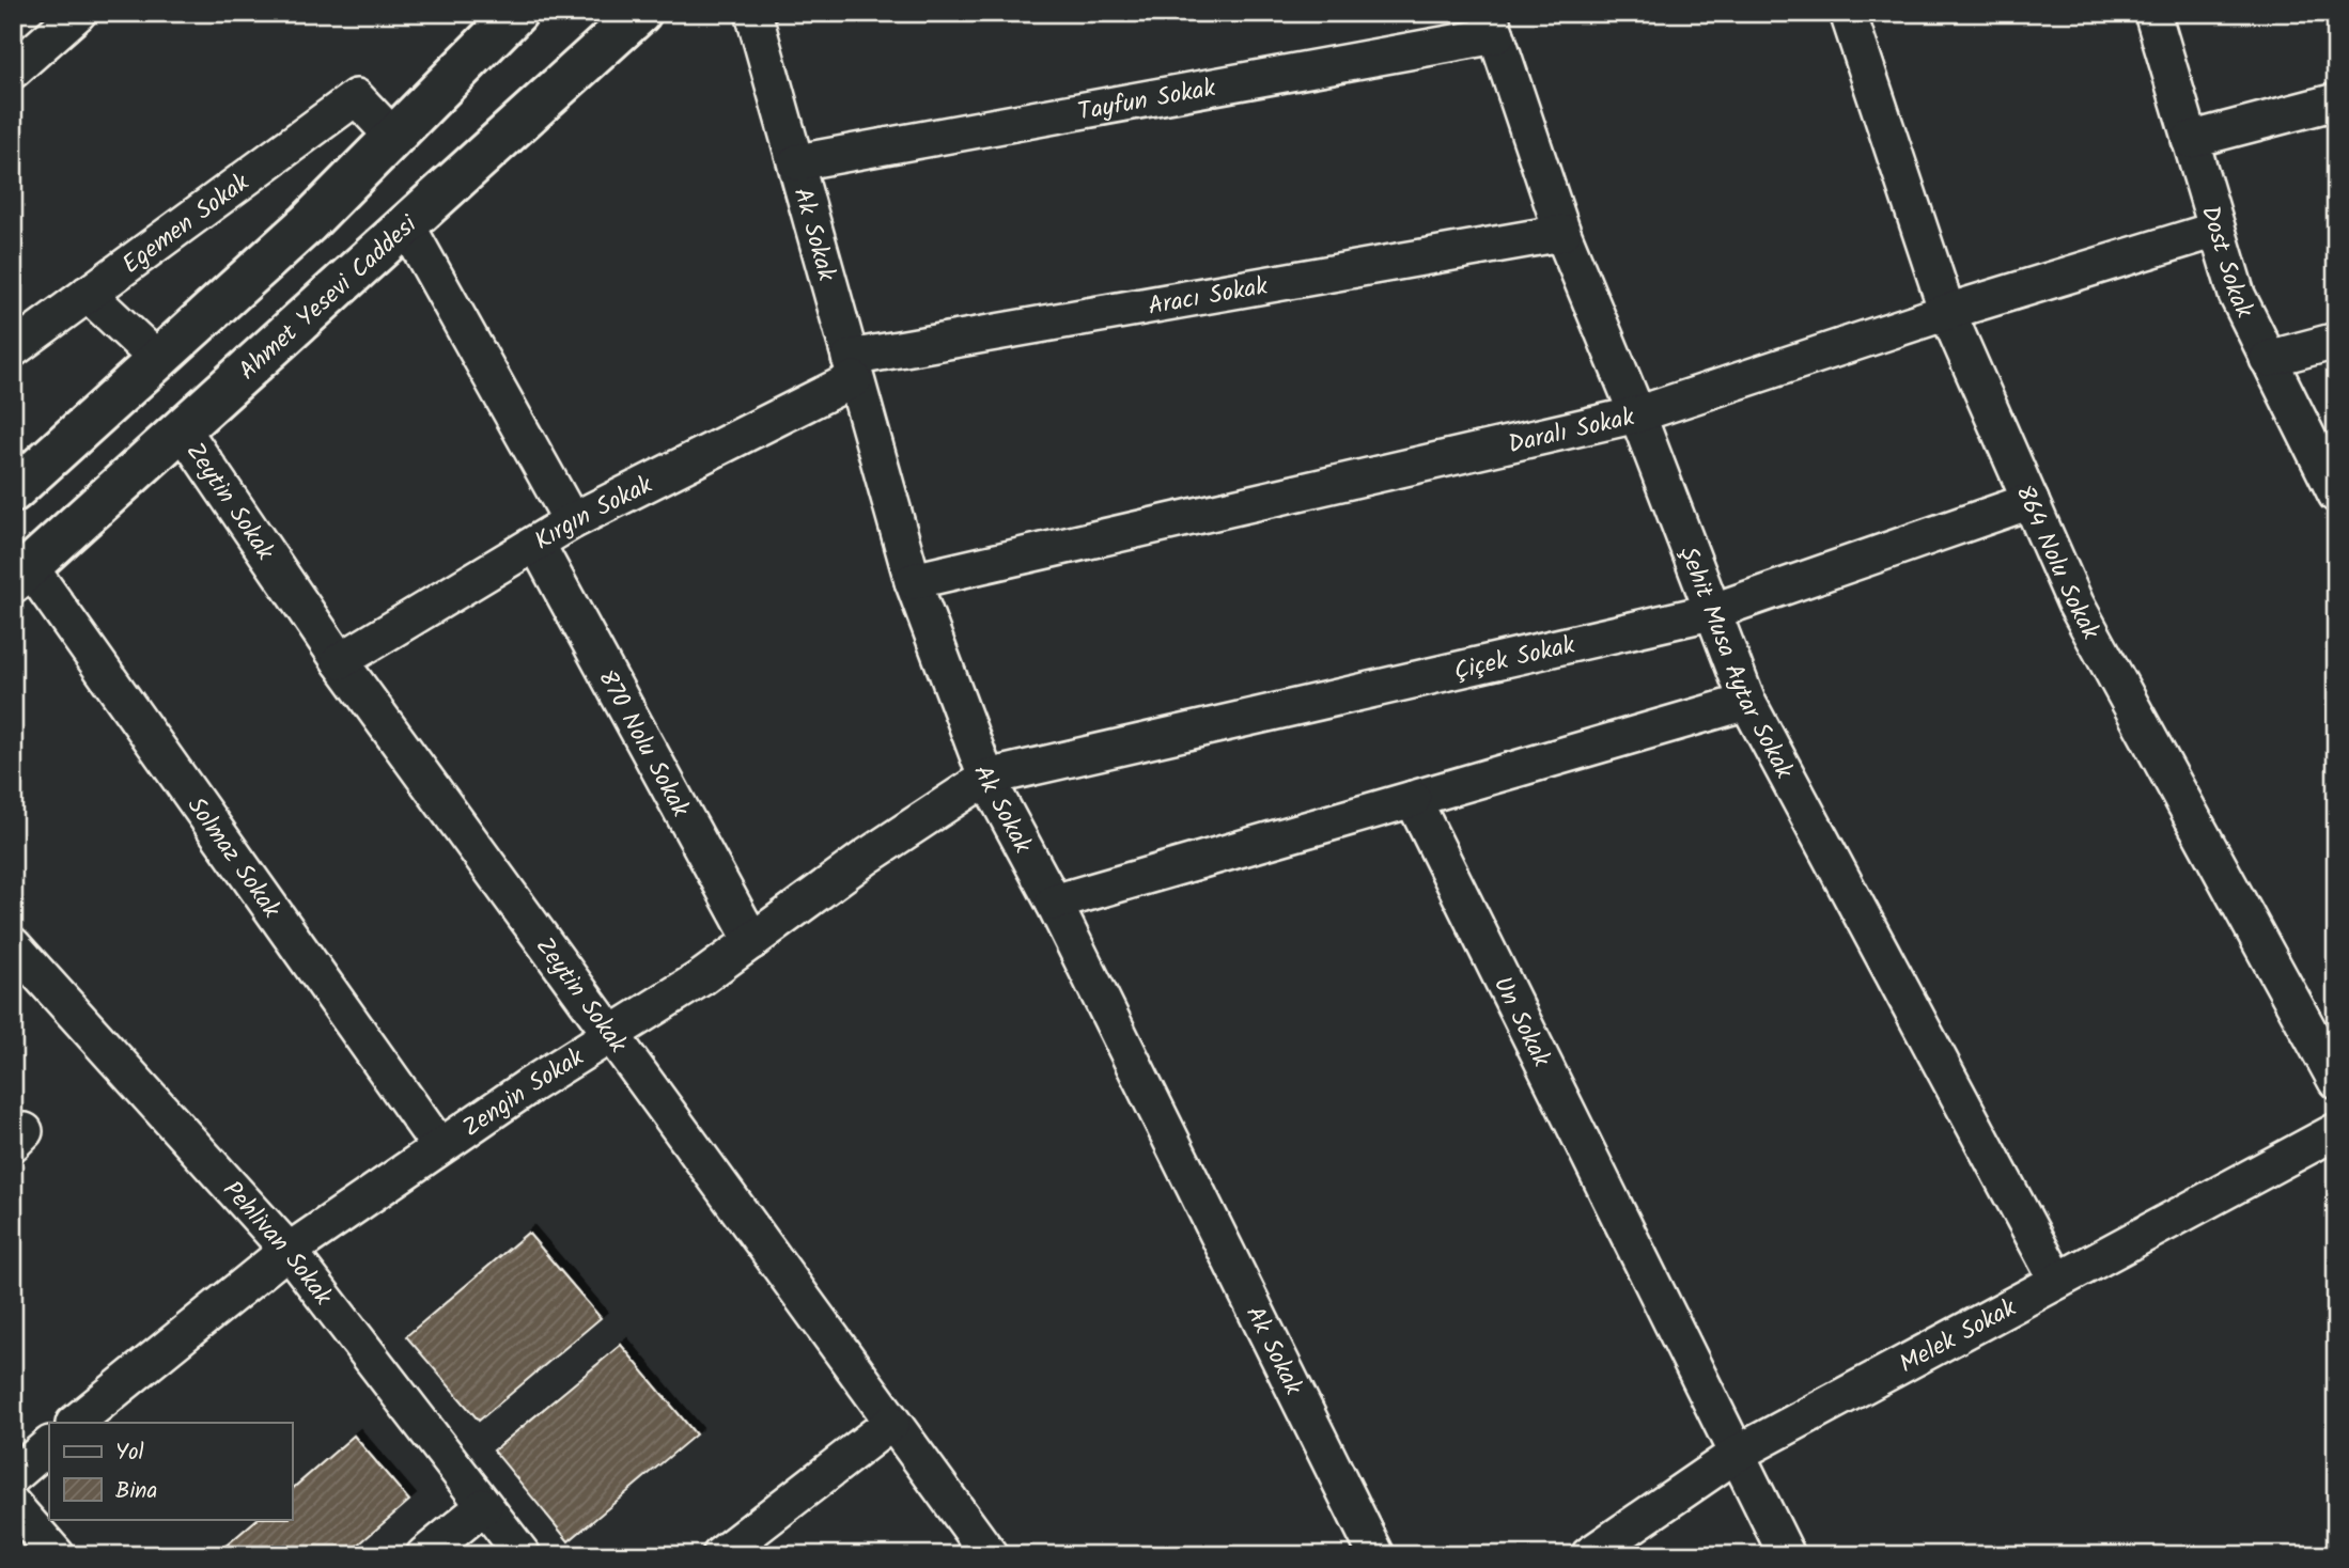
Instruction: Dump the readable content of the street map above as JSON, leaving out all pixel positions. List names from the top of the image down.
{
  "streets": {
    "main road": ["Ahmet Yesevi Caddesi"],
    "street": [
      "Tayfun Sokak",
      "Egemen Sokak",
      "Ak Sokak",
      "Dost Sokak",
      "Aracı Sokak",
      "Daralı Sokak",
      "Zeytin Sokak",
      "Kırgın Sokak",
      "864 Nolu Sokak",
      "Çiçek Sokak",
      "Şehit Musa Aytar Sokak",
      "870 Nolu Sokak",
      "Solmaz Sokak",
      "Un Sokak",
      "Zengin Sokak",
      "Pehlivan Sokak",
      "Melek Sokak"
    ]
  },
  "crossings": [
    ["Tayfun Sokak", "Ak Sokak"],
    ["Tayfun Sokak", "Şehit Musa Aytar Sokak"],
    ["Ak Sokak", "Aracı Sokak"],
    ["Ak Sokak", "Daralı Sokak"],
    ["Ak Sokak", "Kırgın Sokak"],
    ["Ak Sokak", "Çiçek Sokak"],
    ["Ak Sokak", "Zengin Sokak"],
    ["Dost Sokak", "Daralı Sokak"],
    ["Aracı Sokak", "Kırgın Sokak"],
    ["Aracı Sokak", "Şehit Musa Aytar Sokak"],
    ["Ahmet Yesevi Caddesi", "Zeytin Sokak"],
    ["Ahmet Yesevi Caddesi", "Solmaz Sokak"],
    ["Daralı Sokak", "864 Nolu Sokak"],
    ["Daralı Sokak", "Şehit Musa Aytar Sokak"],
    ["Zeytin Sokak", "Kırgın Sokak"],
    ["Zeytin Sokak", "Zengin Sokak"],
    ["Kırgın Sokak", "870 Nolu Sokak"],
    ["864 Nolu Sokak", "Çiçek Sokak"],
    ["Çiçek Sokak", "Şehit Musa Aytar Sokak"],
    ["Çiçek Sokak", "Zengin Sokak"],
    ["Şehit Musa Aytar Sokak", "Melek Sokak"],
    ["870 Nolu Sokak", "Zengin Sokak"],
    ["Solmaz Sokak", "Zengin Sokak"],
    ["Un Sokak", "Melek Sokak"],
    ["Zengin Sokak", "Pehlivan Sokak"]
  ],
  "legend": ["Yol", "Bina"]
}
